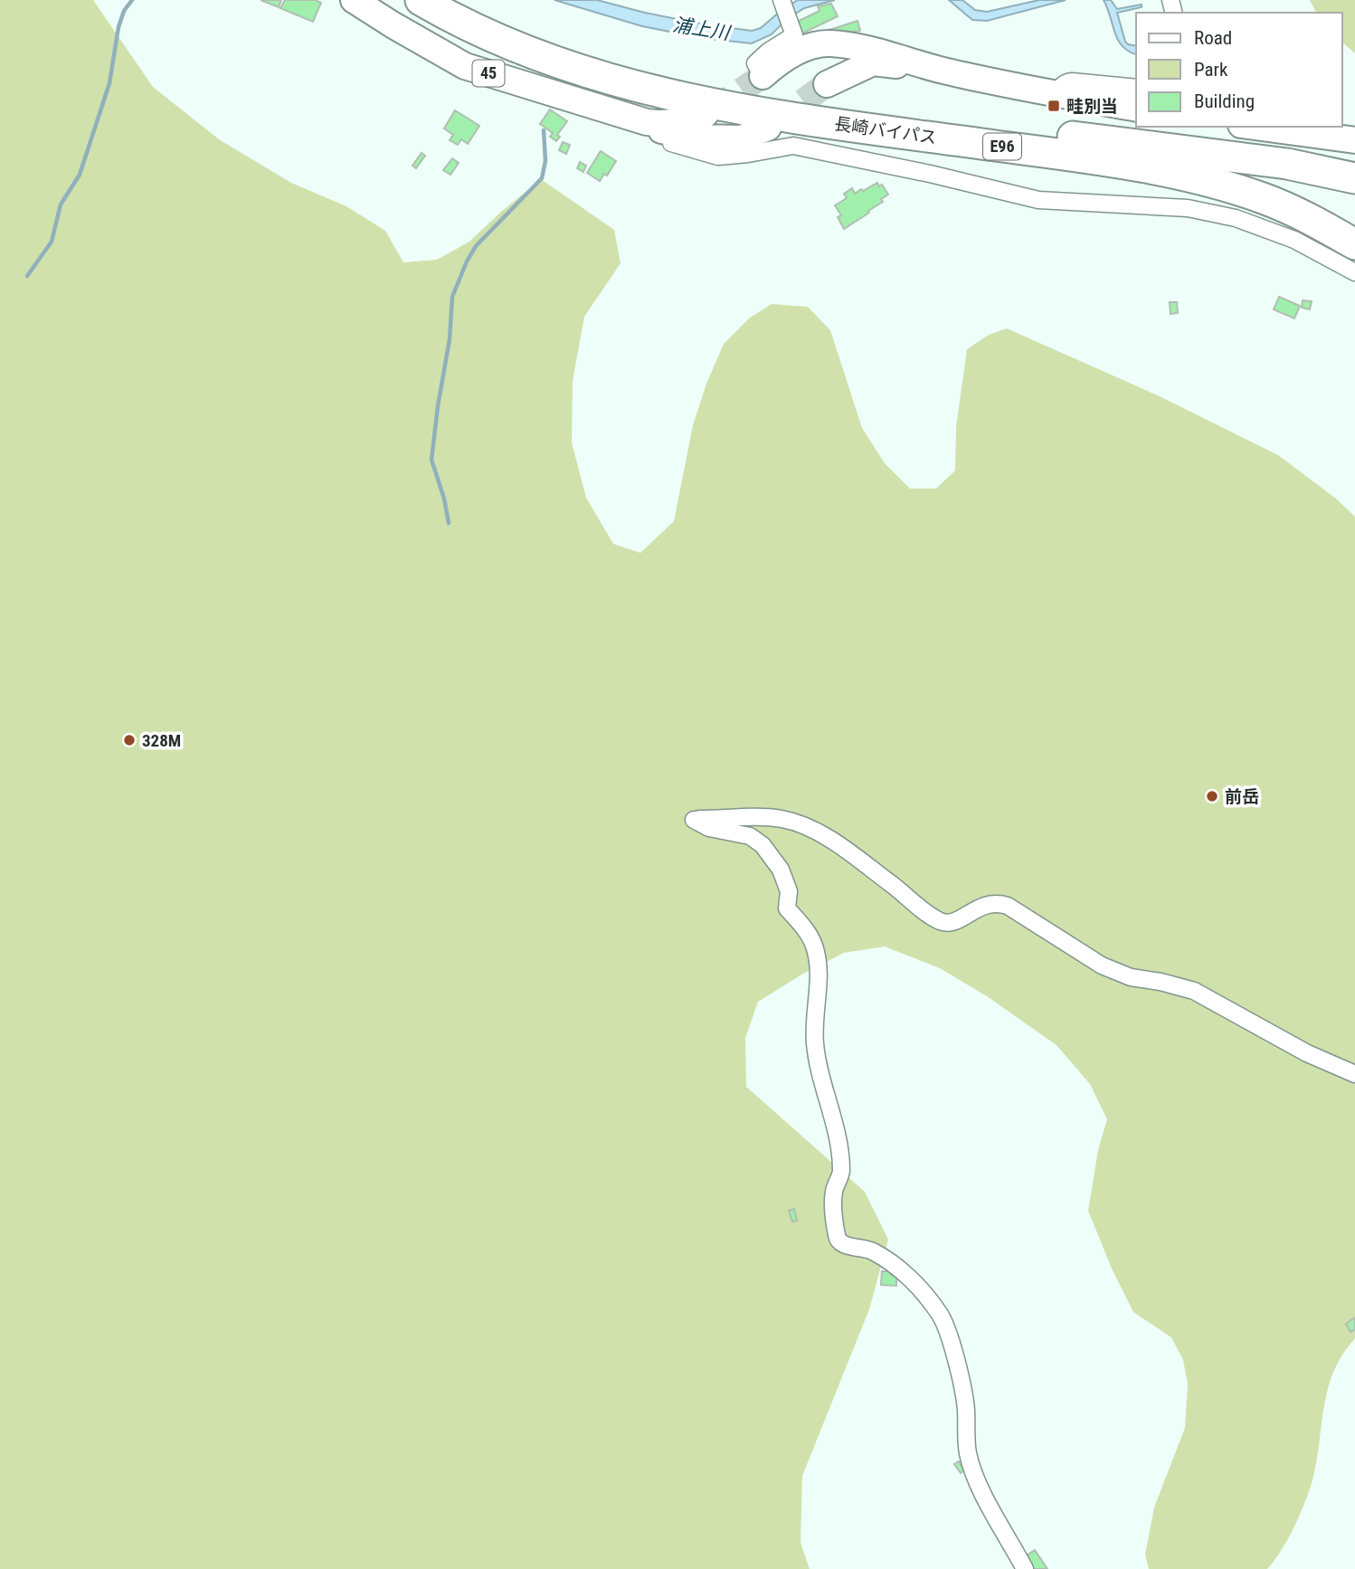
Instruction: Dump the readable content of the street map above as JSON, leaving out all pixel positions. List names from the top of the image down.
{
  "streets": {
    "highway": ["長崎バイパス", "E96"],
    "main road": ["45"]
  },
  "water": ["浦上川"],
  "places": {
    "transit": ["畦別当"],
    "other": ["328M", "前岳"]
  },
  "legend": ["Road", "Park", "Building"]
}
